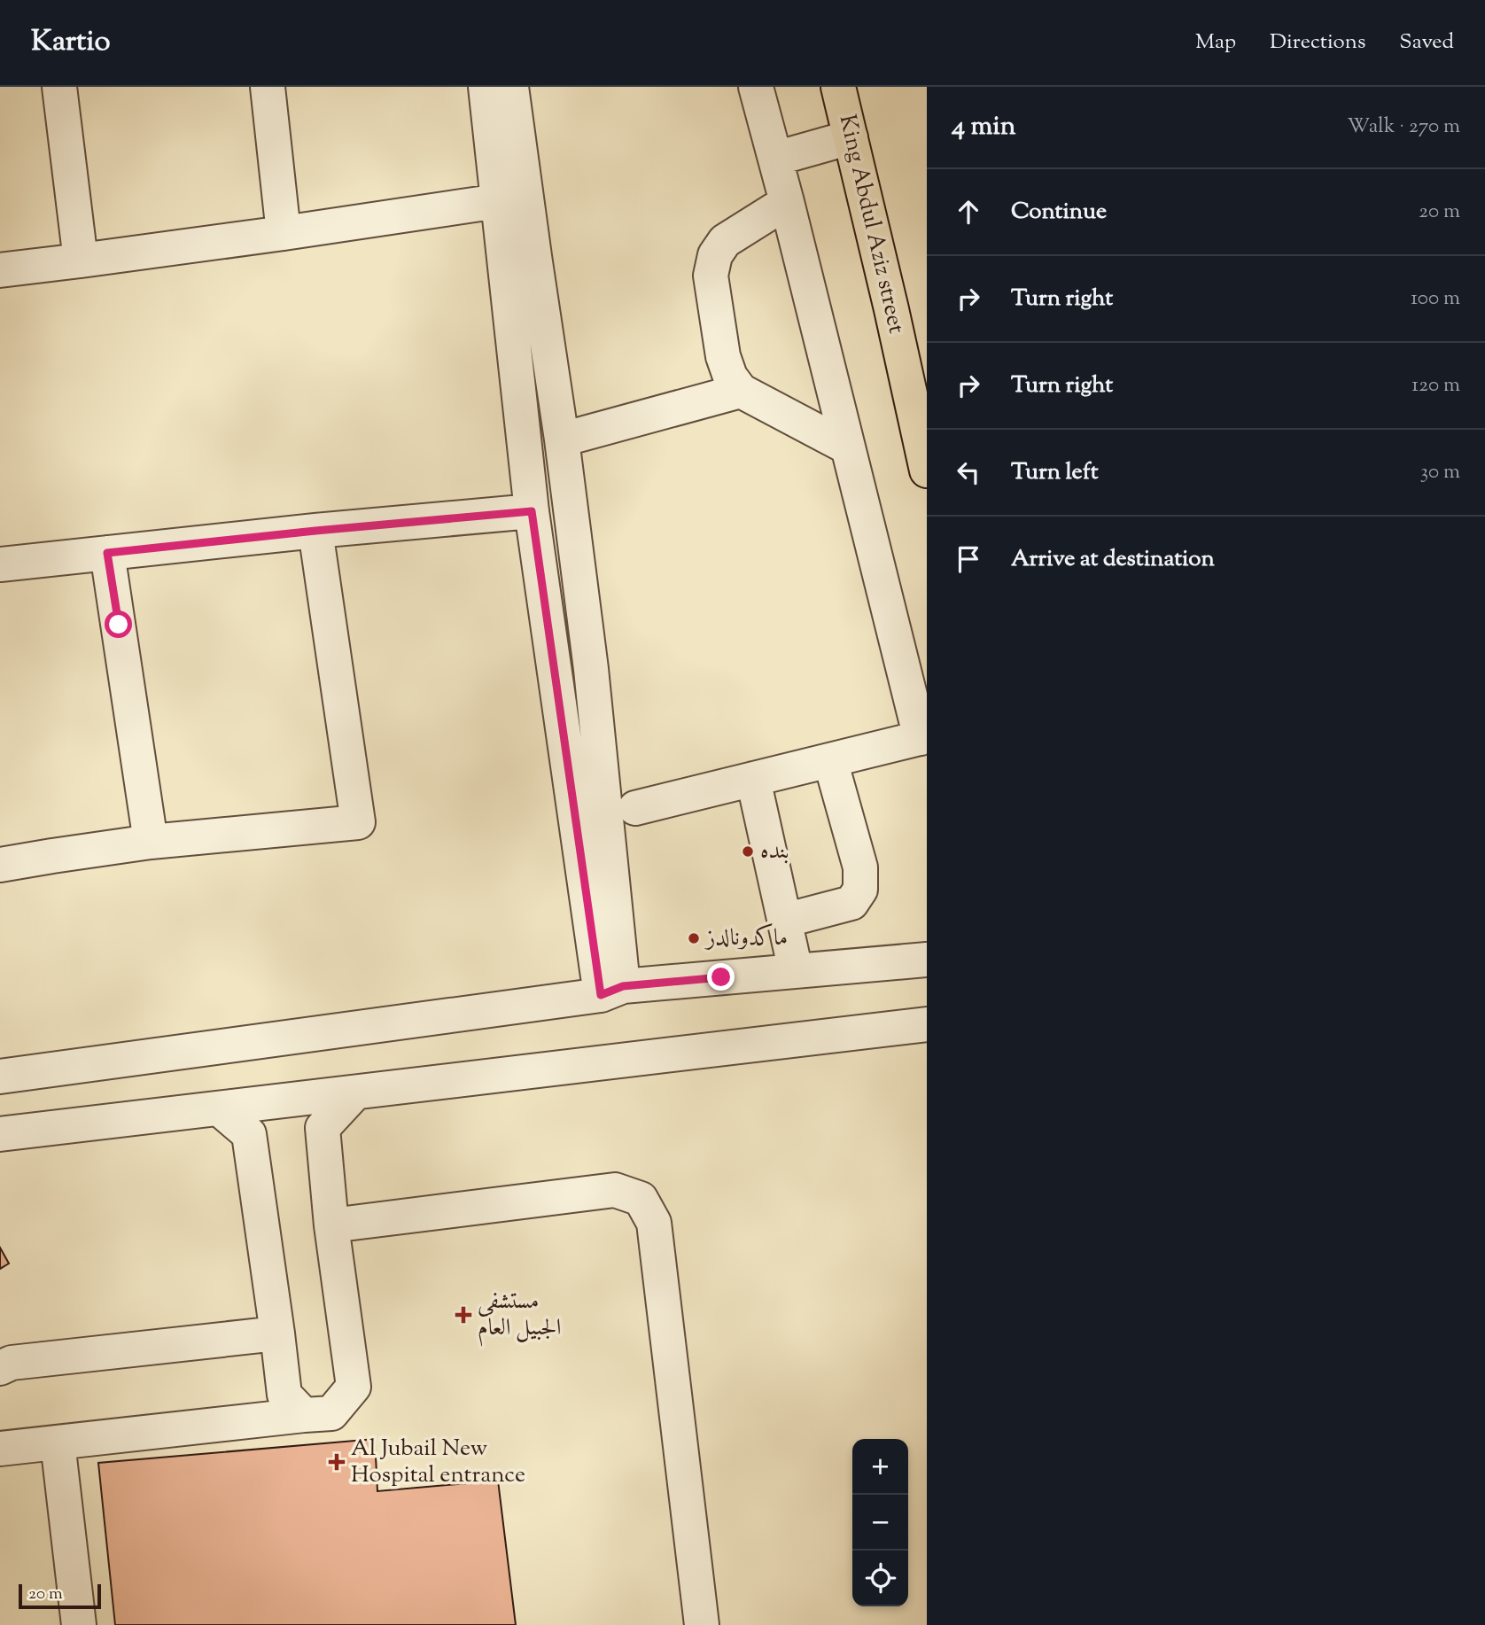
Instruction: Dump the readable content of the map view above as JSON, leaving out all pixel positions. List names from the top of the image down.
{
  "streets": {
    "main road": ["King Abdul Aziz street"]
  },
  "places": {
    "other": ["بنده", "ماكدونالدز"],
    "health": ["مستشفى الجبيل العام", "Al Jubail New Hospital entrance"]
  },
  "scale_bar": "20 m",
  "page": {
    "header": "Kartio",
    "nav": ["Map", "Directions", "Saved"],
    "heading": ["4 min", "Walk · 270 m"],
    "list": [
      ["Continue", "20 m"],
      ["Turn right", "100 m"],
      ["Turn right", "120 m"],
      ["Turn left", "30 m"],
      "Arrive at destination"
    ],
    "map_buttons": ["+", "−"],
    "scale": "20 m"
  }
}
